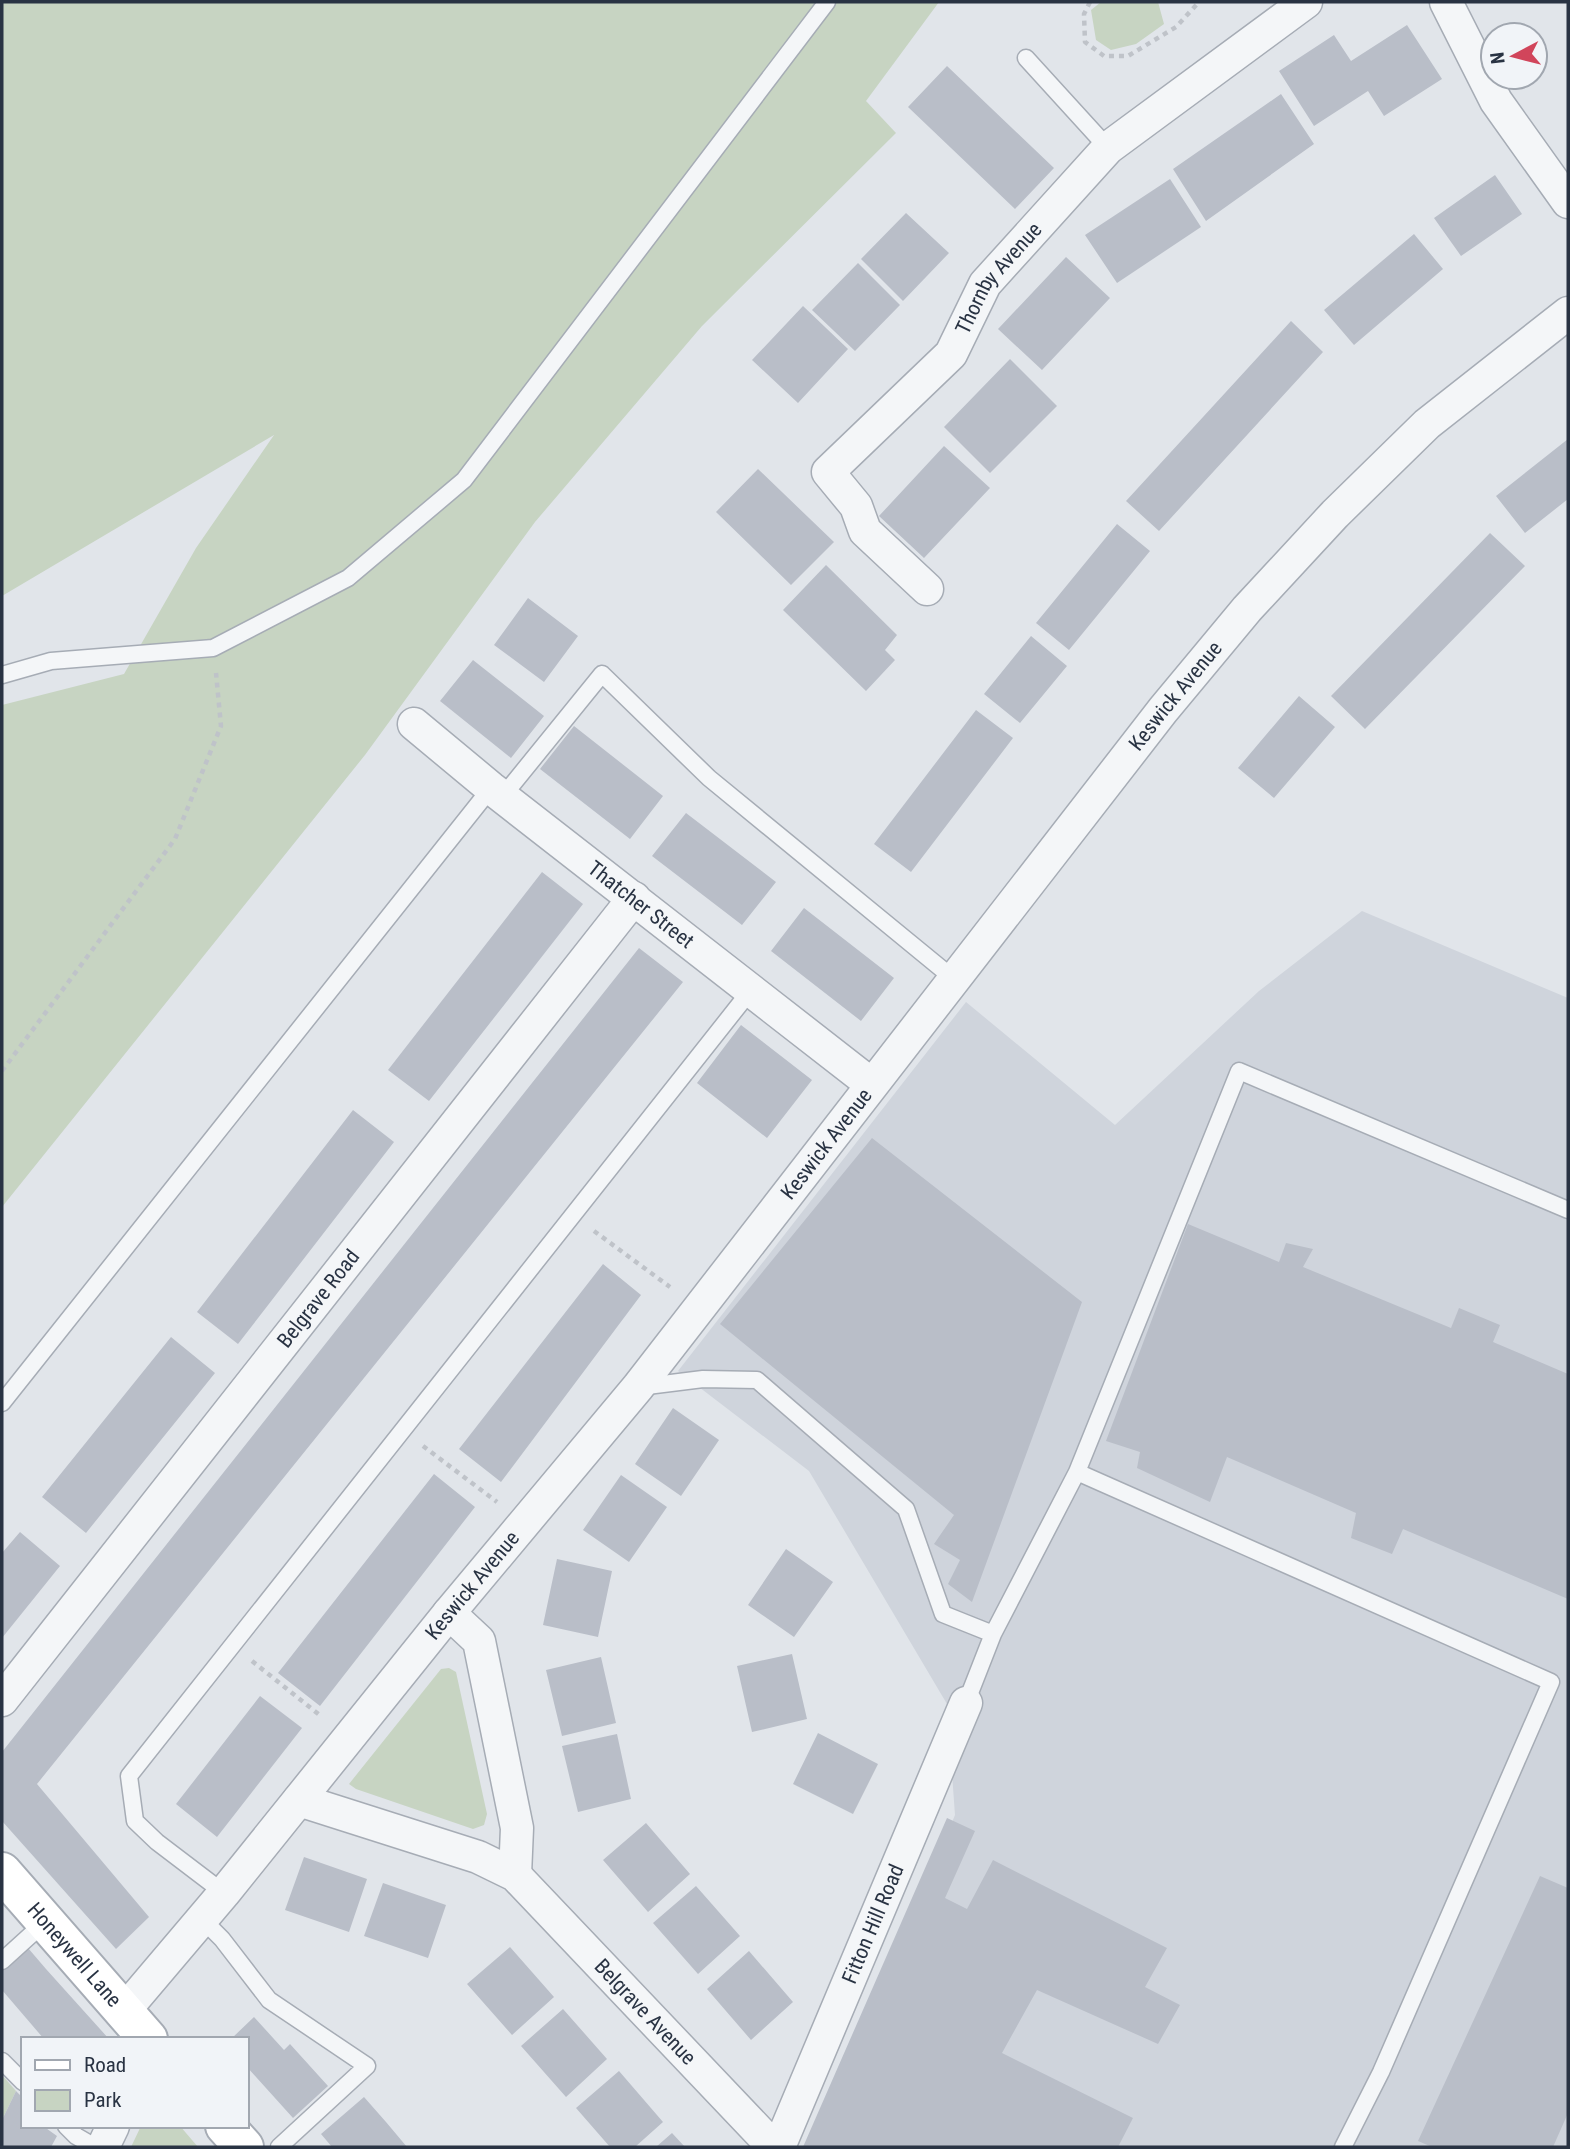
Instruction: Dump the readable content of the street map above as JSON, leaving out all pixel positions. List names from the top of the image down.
{
  "streets": {
    "street": [
      "Thornby Avenue",
      "Keswick Avenue",
      "Thatcher Street",
      "Belgrave Road",
      "Fitton Hill Road",
      "Honeywell Lane",
      "Belgrave Avenue"
    ]
  },
  "crossings": [
    ["Keswick Avenue", "Thatcher Street"],
    ["Keswick Avenue", "Honeywell Lane"],
    ["Keswick Avenue", "Belgrave Avenue"],
    ["Thatcher Street", "Belgrave Road"],
    ["Fitton Hill Road", "Belgrave Avenue"]
  ],
  "legend": ["Road", "Park"],
  "north": "left"
}
